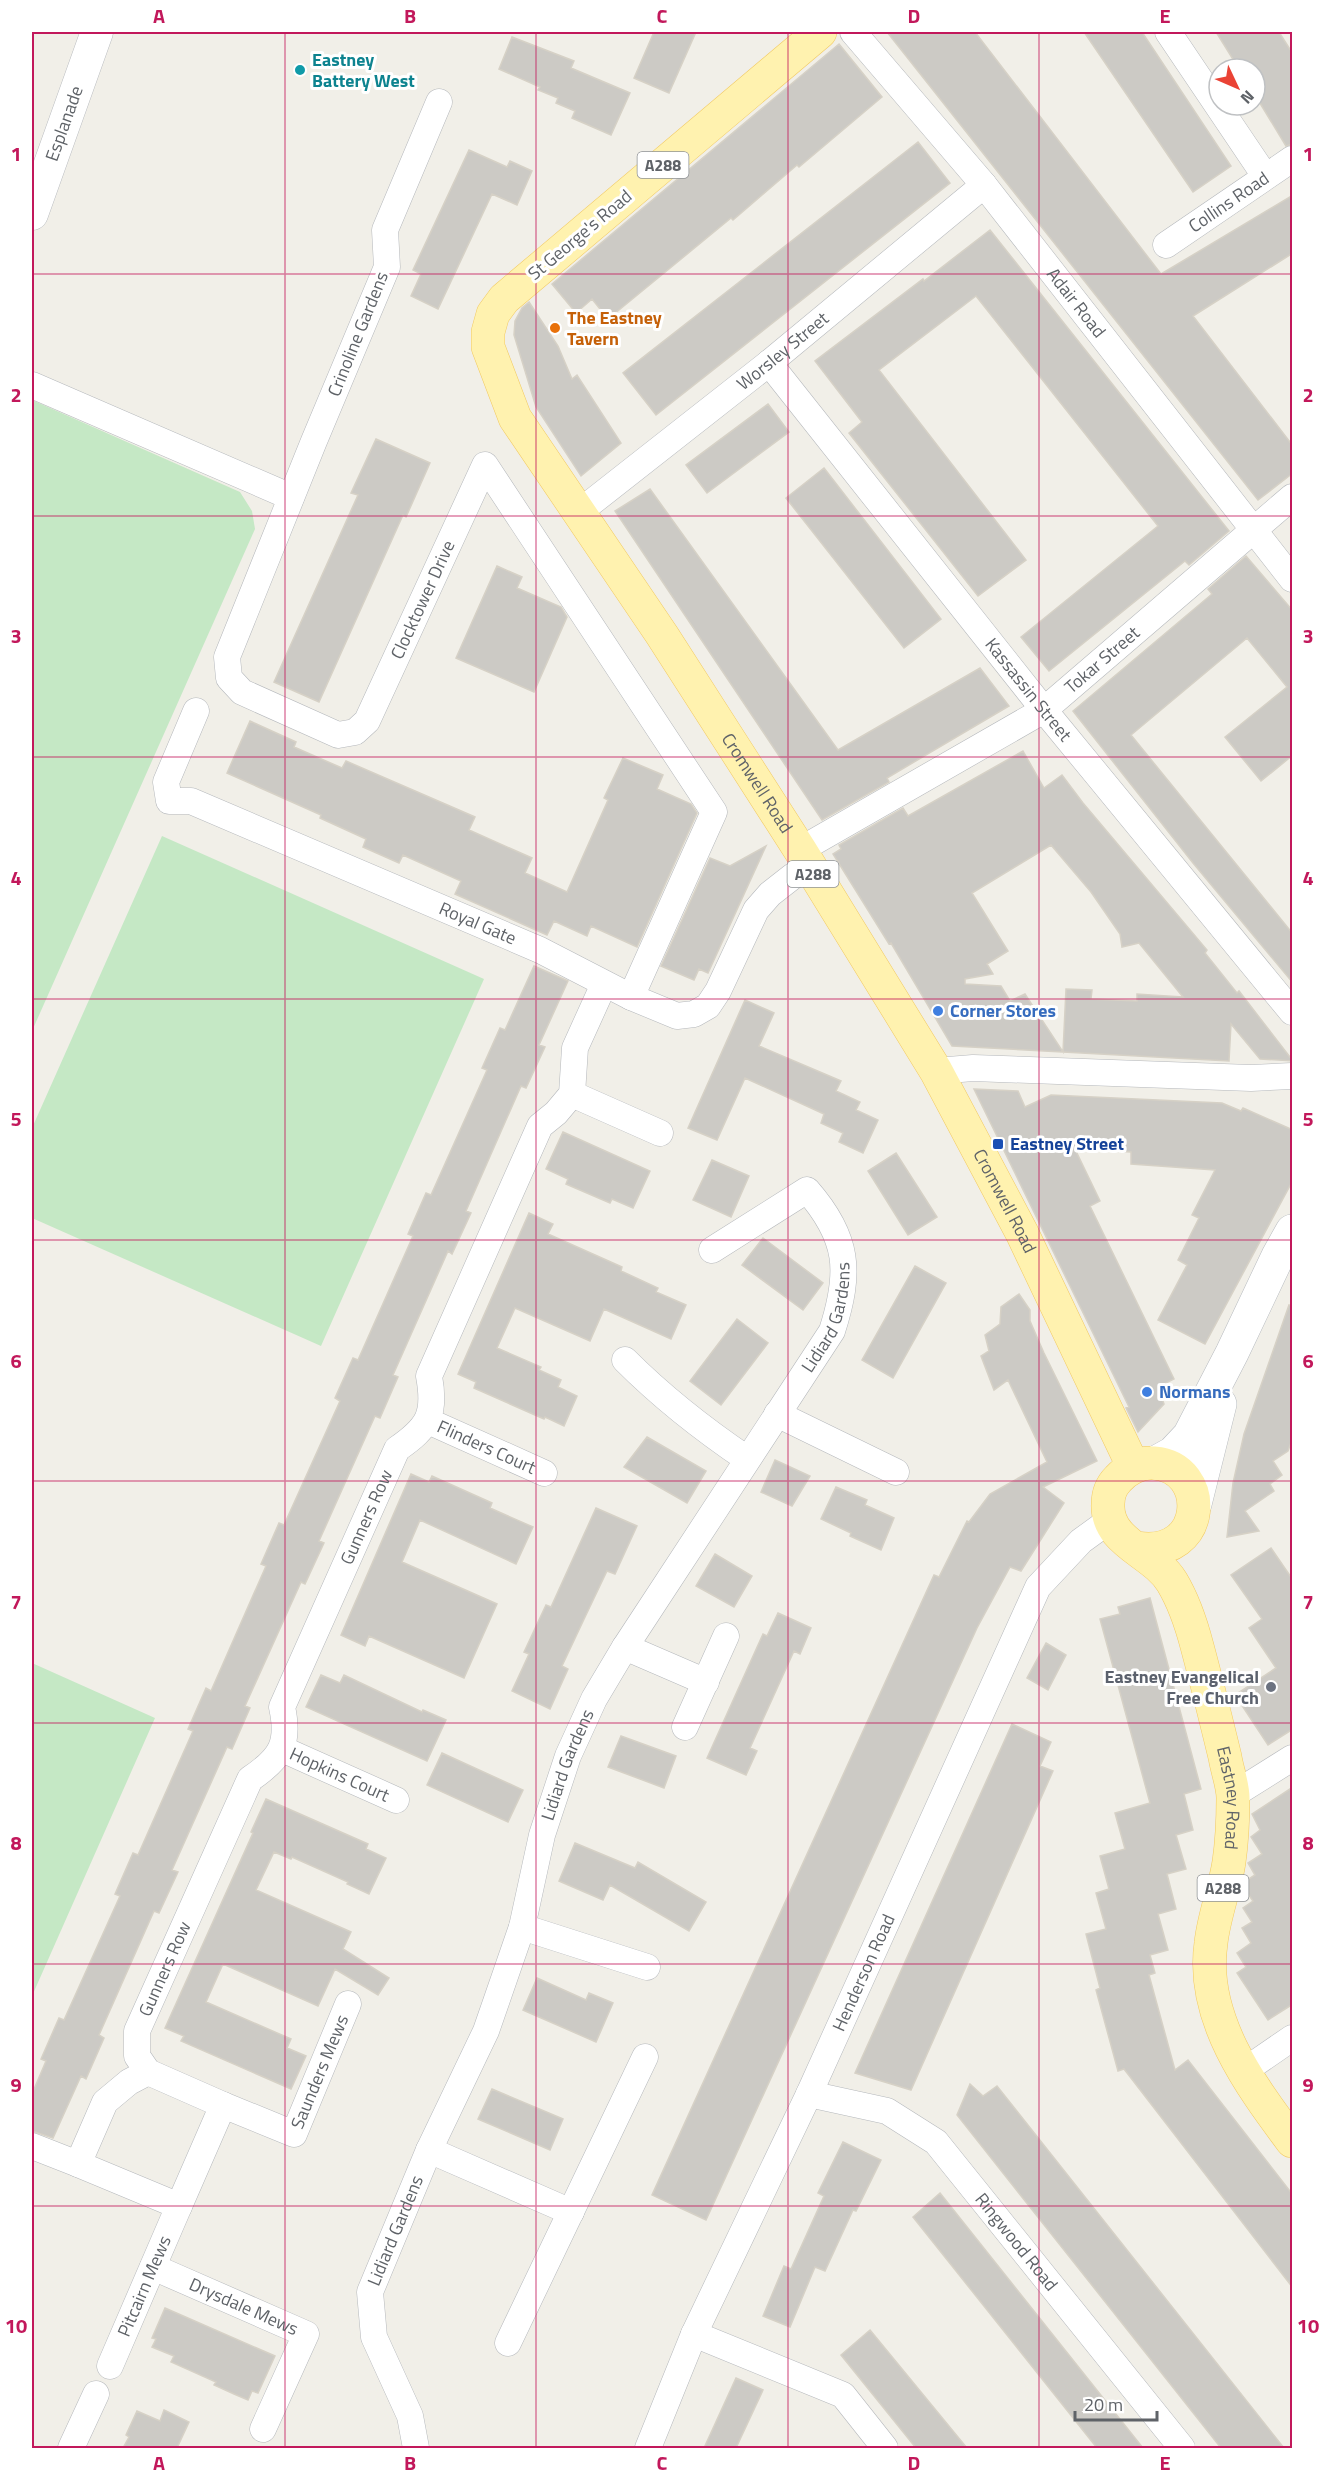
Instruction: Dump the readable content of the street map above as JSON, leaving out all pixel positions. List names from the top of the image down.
{
  "streets": {
    "main road": [
      "A288",
      "St George's Road",
      "Cromwell Road",
      "Eastney Road"
    ],
    "street": [
      "Esplanade",
      "Collins Road",
      "Adair Road",
      "Crinoline Gardens",
      "Worsley Street",
      "Clocktower Drive",
      "Tokar Street",
      "Kassassin Street",
      "Royal Gate",
      "Lidiard Gardens",
      "Flinders Court",
      "Gunners Row",
      "Hopkins Court",
      "Henderson Road",
      "Saunders Mews",
      "Ringwood Road",
      "Pitcairn Mews",
      "Drysdale Mews"
    ]
  },
  "crossings": [
    ["A288", "Cromwell Road"],
    ["A288", "Eastney Road"],
    ["A288", "Henderson Road"],
    ["St George's Road", "Cromwell Road"],
    ["Adair Road", "Worsley Street"],
    ["Adair Road", "Tokar Street"],
    ["Crinoline Gardens", "Clocktower Drive"],
    ["Worsley Street", "Kassassin Street"],
    ["Worsley Street", "Cromwell Road"],
    ["Clocktower Drive", "Royal Gate"],
    ["Tokar Street", "Kassassin Street"],
    ["Tokar Street", "Cromwell Road"],
    ["Tokar Street", "Royal Gate"],
    ["Cromwell Road", "Royal Gate"],
    ["Cromwell Road", "Eastney Road"],
    ["Cromwell Road", "Henderson Road"],
    ["Flinders Court", "Gunners Row"],
    ["Gunners Row", "Hopkins Court"],
    ["Eastney Road", "Henderson Road"],
    ["Henderson Road", "Ringwood Road"],
    ["Saunders Mews", "Pitcairn Mews"],
    ["Pitcairn Mews", "Drysdale Mews"]
  ],
  "places": {
    "other": [
      "Eastney Battery West",
      "The Eastney Tavern",
      "Corner Stores",
      "Normans",
      "Eastney Evangelical Free Church"
    ],
    "transit": ["Eastney Street"]
  },
  "scale_bar": "20 m",
  "north": "bottom right",
  "grid": {
    "columns": [
      "A",
      "B",
      "C",
      "D",
      "E"
    ],
    "rows": [
      "1",
      "2",
      "3",
      "4",
      "5",
      "6",
      "7",
      "8",
      "9",
      "10"
    ]
  }
}
